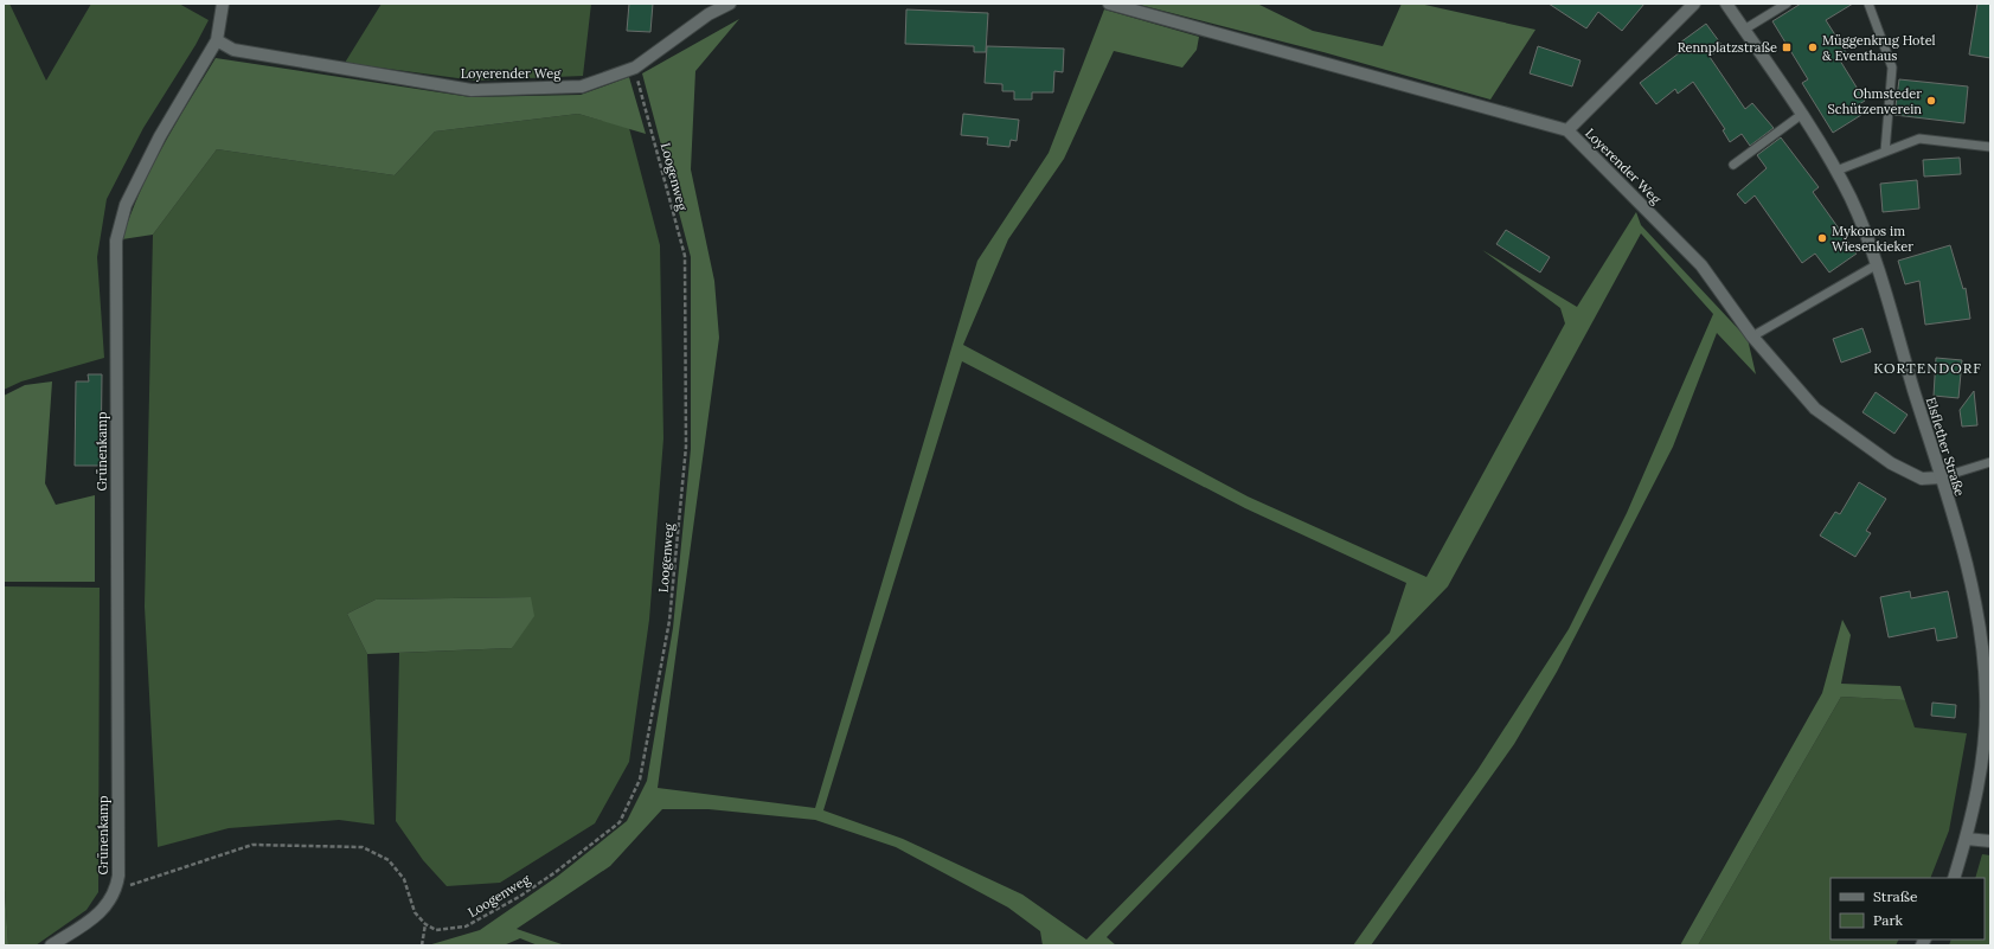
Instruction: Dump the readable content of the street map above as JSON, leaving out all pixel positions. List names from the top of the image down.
{
  "streets": {
    "street": ["Loyerender Weg", "Elsflether Straße", "Grünenkamp"],
    "path": ["Loogenweg"]
  },
  "crossings": [
    ["Loyerender Weg", "Loogenweg"],
    ["Loyerender Weg", "Elsflether Straße"],
    ["Loyerender Weg", "Grünenkamp"],
    ["Loogenweg", "Grünenkamp"]
  ],
  "districts": ["KORTENDORF"],
  "places": {
    "transit": ["Rennplatzstraße"],
    "other": ["Müggenkrug Hotel & Eventhaus", "Ohmsteder Schützenverein", "Mykonos im Wiesenkieker"]
  },
  "legend": ["Straße", "Park"]
}
